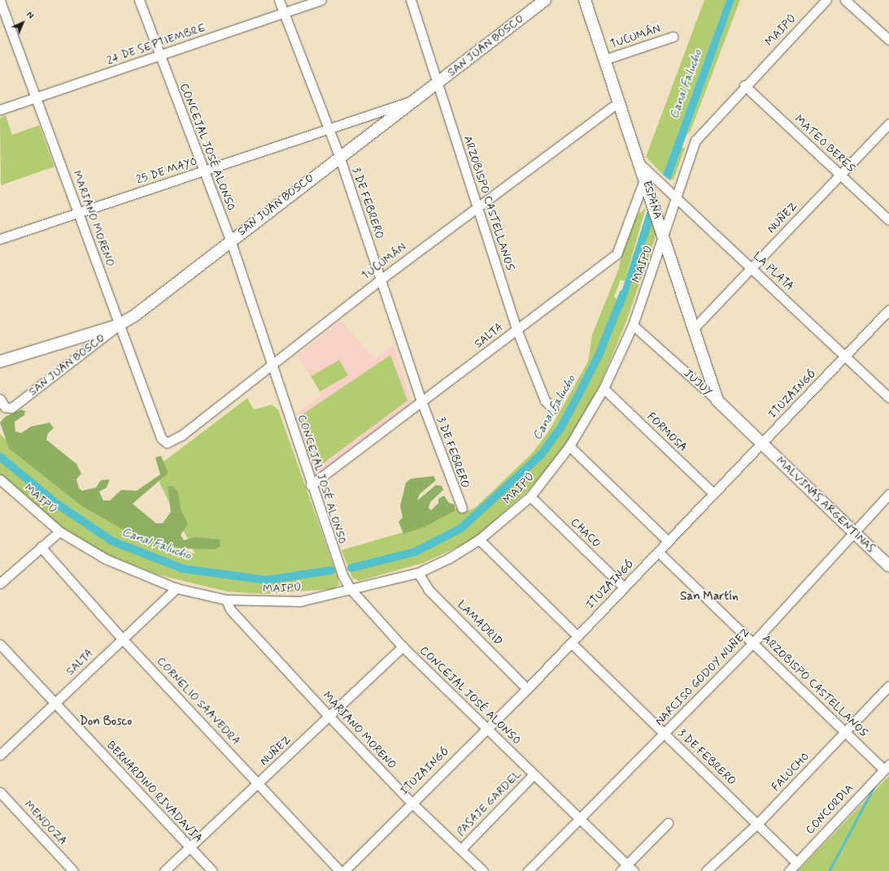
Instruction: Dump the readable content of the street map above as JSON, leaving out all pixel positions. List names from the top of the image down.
{
  "streets": {
    "street": [
      "MAIPÚ",
      "TUCUMÁN",
      "24 DE SEPTIEMBRE",
      "SAN JUAN BOSCO",
      "MATEO BERES",
      "CONCEJAL JOSÉ ALONSO",
      "25 DE MAYO",
      "ESPAÑA",
      "3 DE FEBRERO",
      "ARZOBISPO CASTELLANOS",
      "NUÑEZ",
      "MARIANO MORENO",
      "LA PLATA",
      "SALTA",
      "JUJUY",
      "ITUZAINGÓ",
      "FORMOSA",
      "MALVINAS ARGENTINAS",
      "CHACO",
      "LAMADRID",
      "NARCISO GODOY NUÑEZ",
      "CORNELIO SAAVEDRA",
      "FALUCHO",
      "BERNARDINO RIVADAVIA",
      "PASAJE GARDEL",
      "CONCORDIA",
      "MENDOZA"
    ]
  },
  "crossings": [
    ["MAIPÚ", "MATEO BERES"],
    ["MAIPÚ", "CONCEJAL JOSÉ ALONSO"],
    ["MAIPÚ", "ESPAÑA"],
    ["MAIPÚ", "MARIANO MORENO"],
    ["MAIPÚ", "LA PLATA"],
    ["MAIPÚ", "SALTA"],
    ["MAIPÚ", "JUJUY"],
    ["MAIPÚ", "FORMOSA"],
    ["MAIPÚ", "CHACO"],
    ["MAIPÚ", "LAMADRID"],
    ["TUCUMÁN", "CONCEJAL JOSÉ ALONSO"],
    ["TUCUMÁN", "ESPAÑA"],
    ["TUCUMÁN", "3 DE FEBRERO"],
    ["TUCUMÁN", "ARZOBISPO CASTELLANOS"],
    ["TUCUMÁN", "MARIANO MORENO"],
    ["24 DE SEPTIEMBRE", "CONCEJAL JOSÉ ALONSO"],
    ["24 DE SEPTIEMBRE", "3 DE FEBRERO"],
    ["24 DE SEPTIEMBRE", "MARIANO MORENO"],
    ["SAN JUAN BOSCO", "CONCEJAL JOSÉ ALONSO"],
    ["SAN JUAN BOSCO", "25 DE MAYO"],
    ["SAN JUAN BOSCO", "3 DE FEBRERO"],
    ["SAN JUAN BOSCO", "ARZOBISPO CASTELLANOS"],
    ["SAN JUAN BOSCO", "MARIANO MORENO"],
    ["MATEO BERES", "NUÑEZ"],
    ["CONCEJAL JOSÉ ALONSO", "25 DE MAYO"],
    ["CONCEJAL JOSÉ ALONSO", "NUÑEZ"],
    ["CONCEJAL JOSÉ ALONSO", "SALTA"],
    ["CONCEJAL JOSÉ ALONSO", "ITUZAINGÓ"],
    ["CONCEJAL JOSÉ ALONSO", "NARCISO GODOY NUÑEZ"],
    ["CONCEJAL JOSÉ ALONSO", "PASAJE GARDEL"],
    ["25 DE MAYO", "3 DE FEBRERO"],
    ["25 DE MAYO", "MARIANO MORENO"],
    ["ESPAÑA", "NUÑEZ"],
    ["ESPAÑA", "LA PLATA"],
    ["ESPAÑA", "SALTA"],
    ["ESPAÑA", "JUJUY"],
    ["3 DE FEBRERO", "SALTA"],
    ["3 DE FEBRERO", "ITUZAINGÓ"],
    ["3 DE FEBRERO", "NARCISO GODOY NUÑEZ"],
    ["3 DE FEBRERO", "FALUCHO"],
    ["3 DE FEBRERO", "CONCORDIA"],
    ["ARZOBISPO CASTELLANOS", "SALTA"],
    ["ARZOBISPO CASTELLANOS", "ITUZAINGÓ"],
    ["ARZOBISPO CASTELLANOS", "NARCISO GODOY NUÑEZ"],
    ["ARZOBISPO CASTELLANOS", "FALUCHO"],
    ["ARZOBISPO CASTELLANOS", "CONCORDIA"],
    ["NUÑEZ", "MARIANO MORENO"],
    ["NUÑEZ", "LA PLATA"],
    ["NUÑEZ", "CORNELIO SAAVEDRA"],
    ["NUÑEZ", "BERNARDINO RIVADAVIA"],
    ["MARIANO MORENO", "ITUZAINGÓ"],
    ["MARIANO MORENO", "PASAJE GARDEL"],
    ["LA PLATA", "ITUZAINGÓ"],
    ["SALTA", "CORNELIO SAAVEDRA"],
    ["SALTA", "BERNARDINO RIVADAVIA"],
    ["JUJUY", "ITUZAINGÓ"],
    ["JUJUY", "MALVINAS ARGENTINAS"],
    ["ITUZAINGÓ", "FORMOSA"],
    ["ITUZAINGÓ", "MALVINAS ARGENTINAS"],
    ["ITUZAINGÓ", "CHACO"],
    ["ITUZAINGÓ", "LAMADRID"],
    ["MALVINAS ARGENTINAS", "NARCISO GODOY NUÑEZ"]
  ],
  "districts": ["San Martín", "Don Bosco"],
  "water": ["Canal Falucho"],
  "north": "top right"
}
